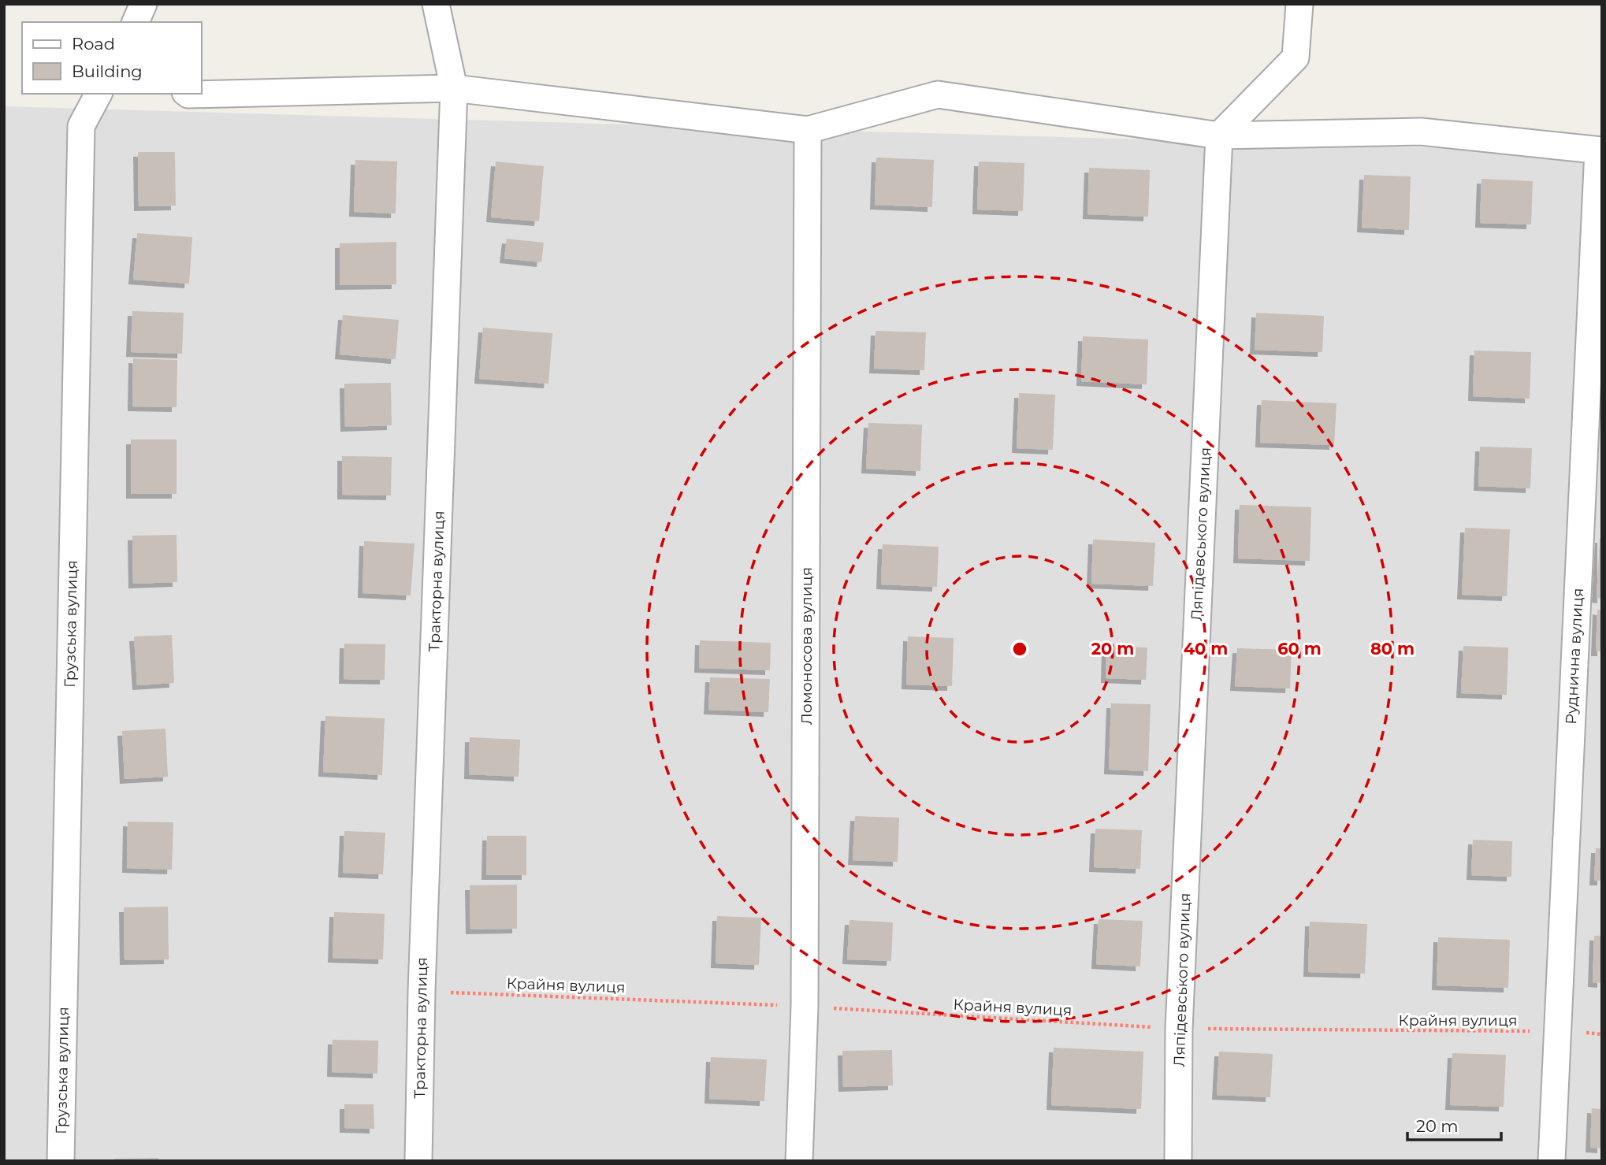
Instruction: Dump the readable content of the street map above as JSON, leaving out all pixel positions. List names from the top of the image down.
{
  "streets": {
    "street": [
      "Ляпідевського вулиця",
      "Тракторна вулиця",
      "Грузська вулиця",
      "Ломоносова вулиця",
      "Руднична вулиця"
    ],
    "path": ["Крайня вулиця"]
  },
  "crossings": [
    ["Ляпідевського вулиця", "Крайня вулиця"],
    ["Тракторна вулиця", "Крайня вулиця"],
    ["Ломоносова вулиця", "Крайня вулиця"],
    ["Руднична вулиця", "Крайня вулиця"]
  ],
  "legend": ["Road", "Building"],
  "scale_bar": "20 m",
  "rings": [
    "20 m",
    "40 m",
    "60 m",
    "80 m"
  ]
}
